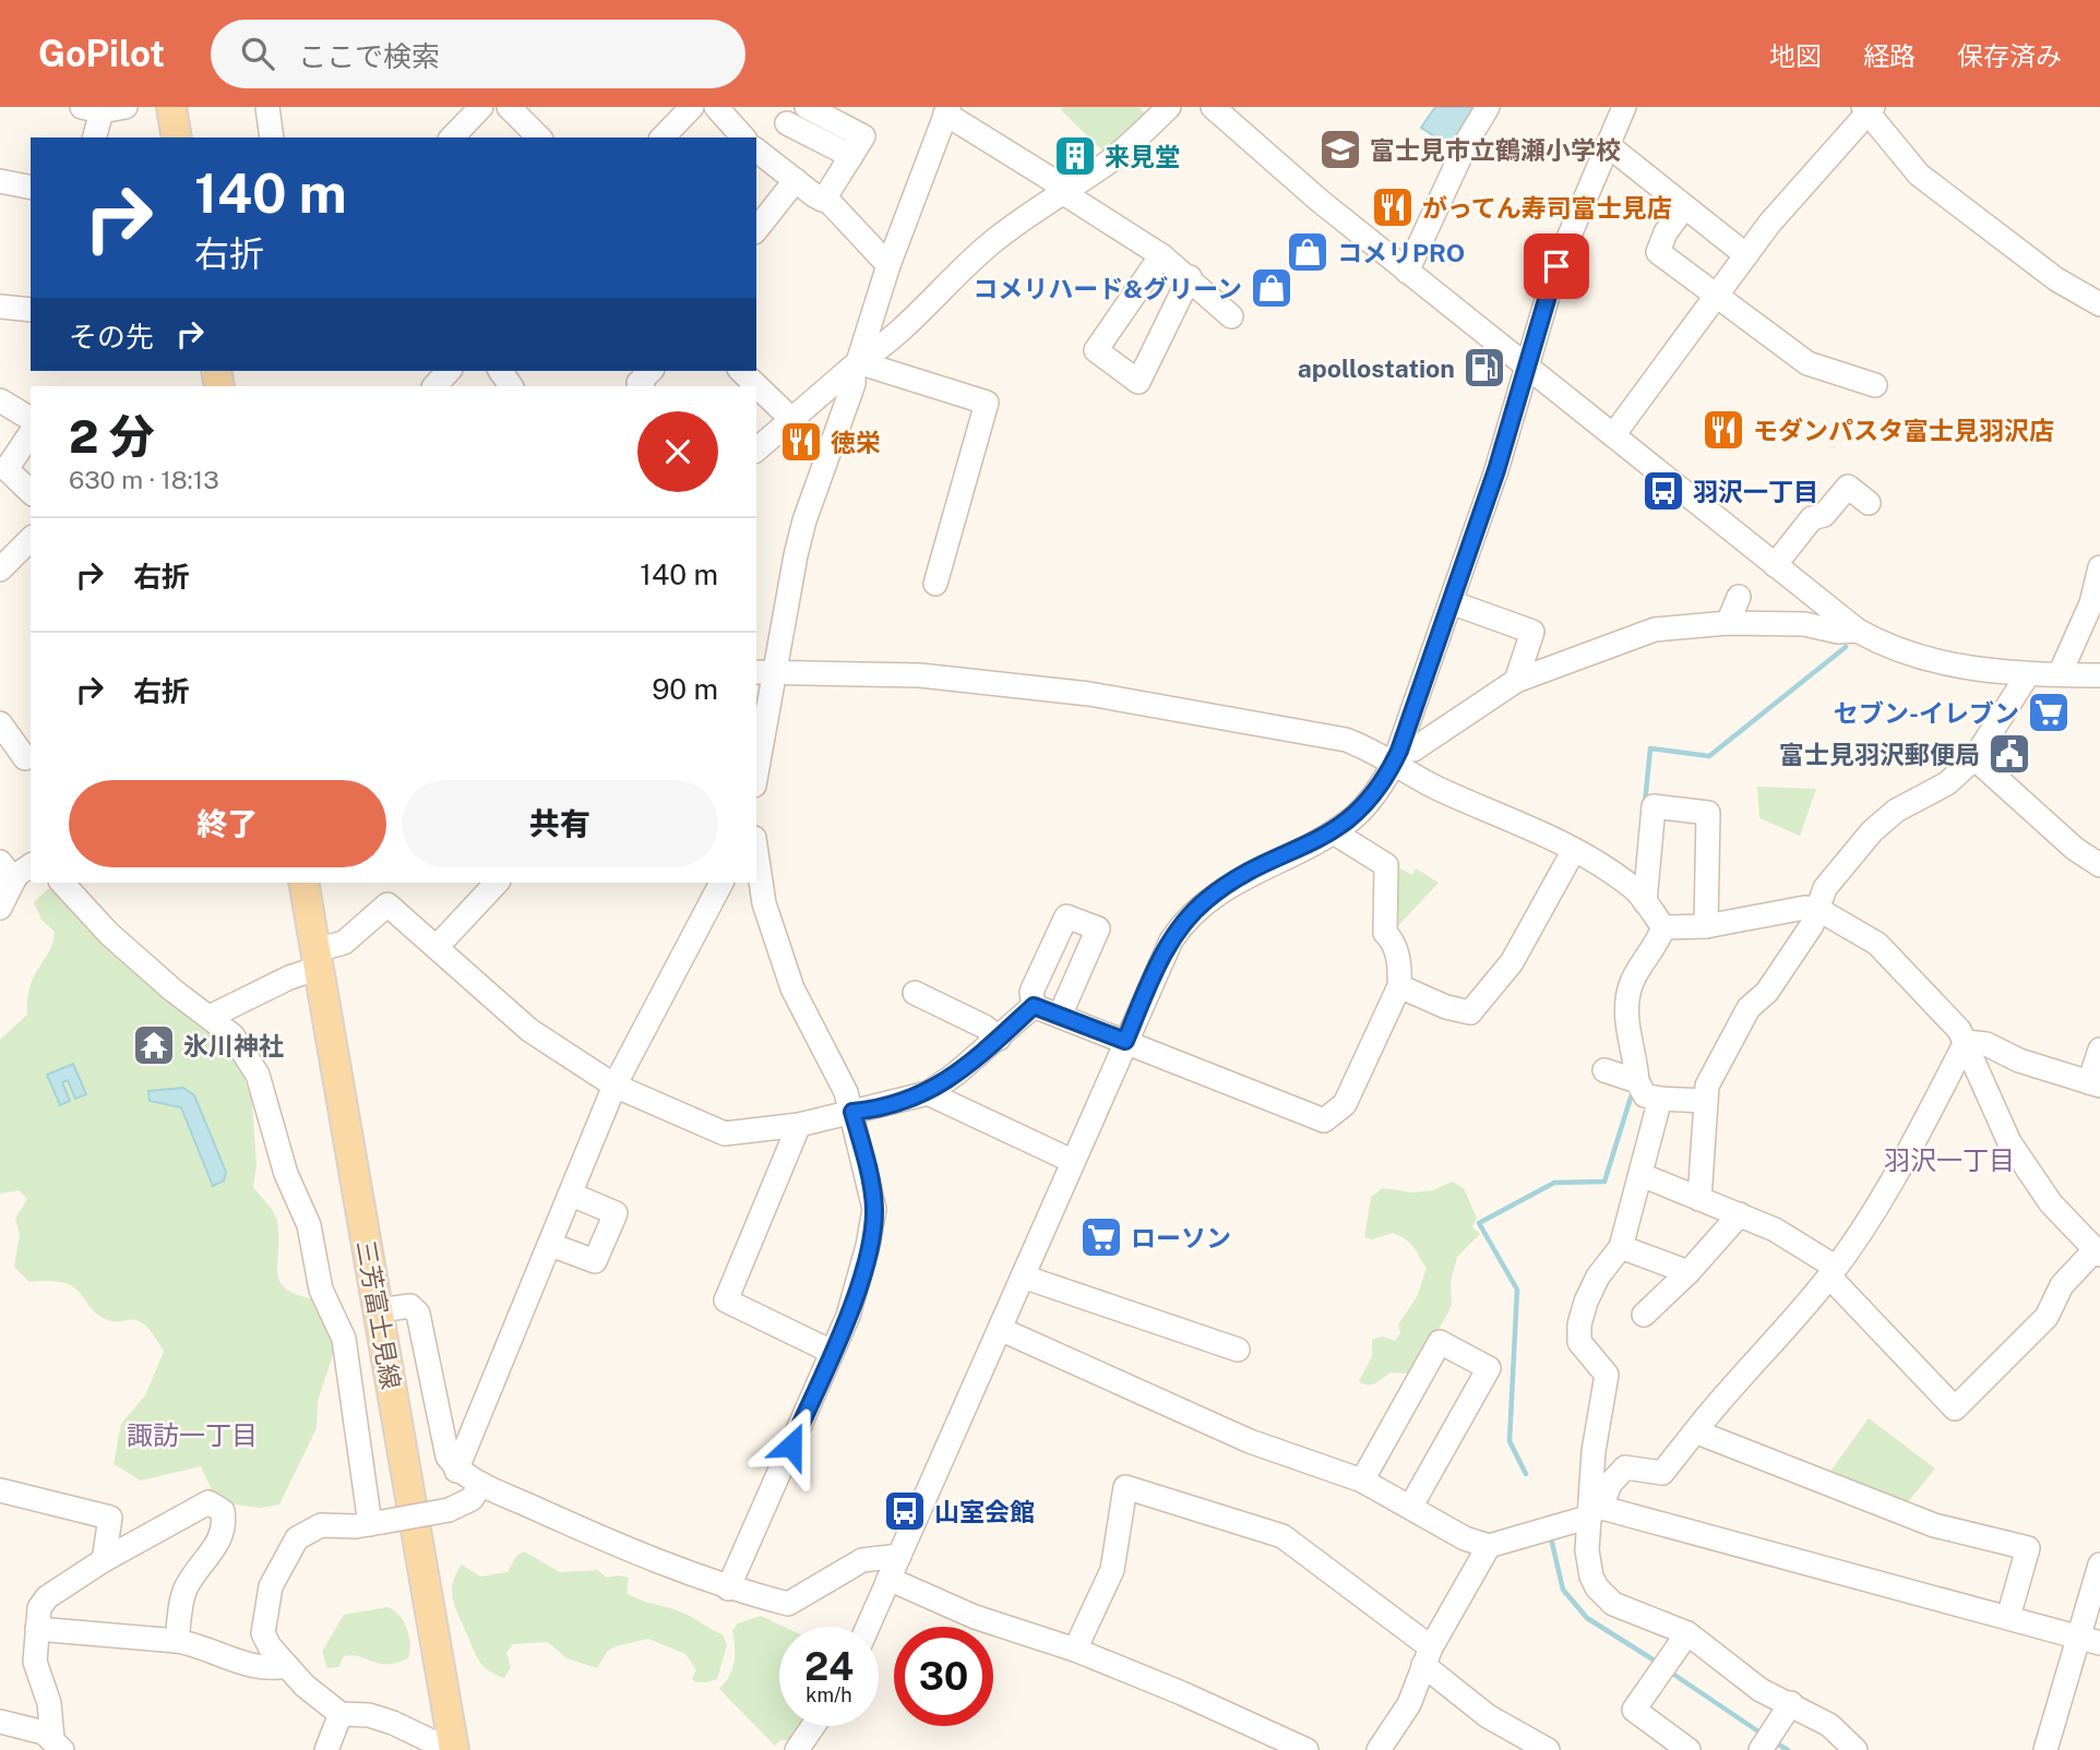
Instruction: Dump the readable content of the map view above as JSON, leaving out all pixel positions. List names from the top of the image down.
{
  "streets": {
    "main road": ["三芳富士見線"]
  },
  "districts": ["羽沢一丁目", "諏訪一丁目"],
  "places": {
    "school or university": ["富士見市立鶴瀬小学校"],
    "building": ["来見堂"],
    "restaurant": ["がってん寿司富士見店", "モダンパスタ富士見羽沢店", "徳栄"],
    "shop": ["コメリPRO", "コメリハード&グリーン"],
    "fuel station": ["apollostation"],
    "bus stop": ["羽沢一丁目", "山室会館"],
    "supermarket": ["セブン-イレブン", "ローソン"],
    "public building": ["富士見羽沢郵便局"],
    "temple": ["氷川神社"]
  },
  "page": {
    "header": "GoPilot",
    "search": "ここで検索",
    "nav": ["地図", "経路", "保存済み"],
    "turn": ["140 m", "右折"],
    "then": "その先",
    "heading": ["2 分", "630 m · 18:13"],
    "list": [
      {
        "name": "右折",
        "value": "140 m"
      },
      {
        "name": "右折",
        "value": "90 m"
      }
    ],
    "buttons": ["終了", "共有"],
    "speed": "24 km/h",
    "limit": "30"
  }
}
